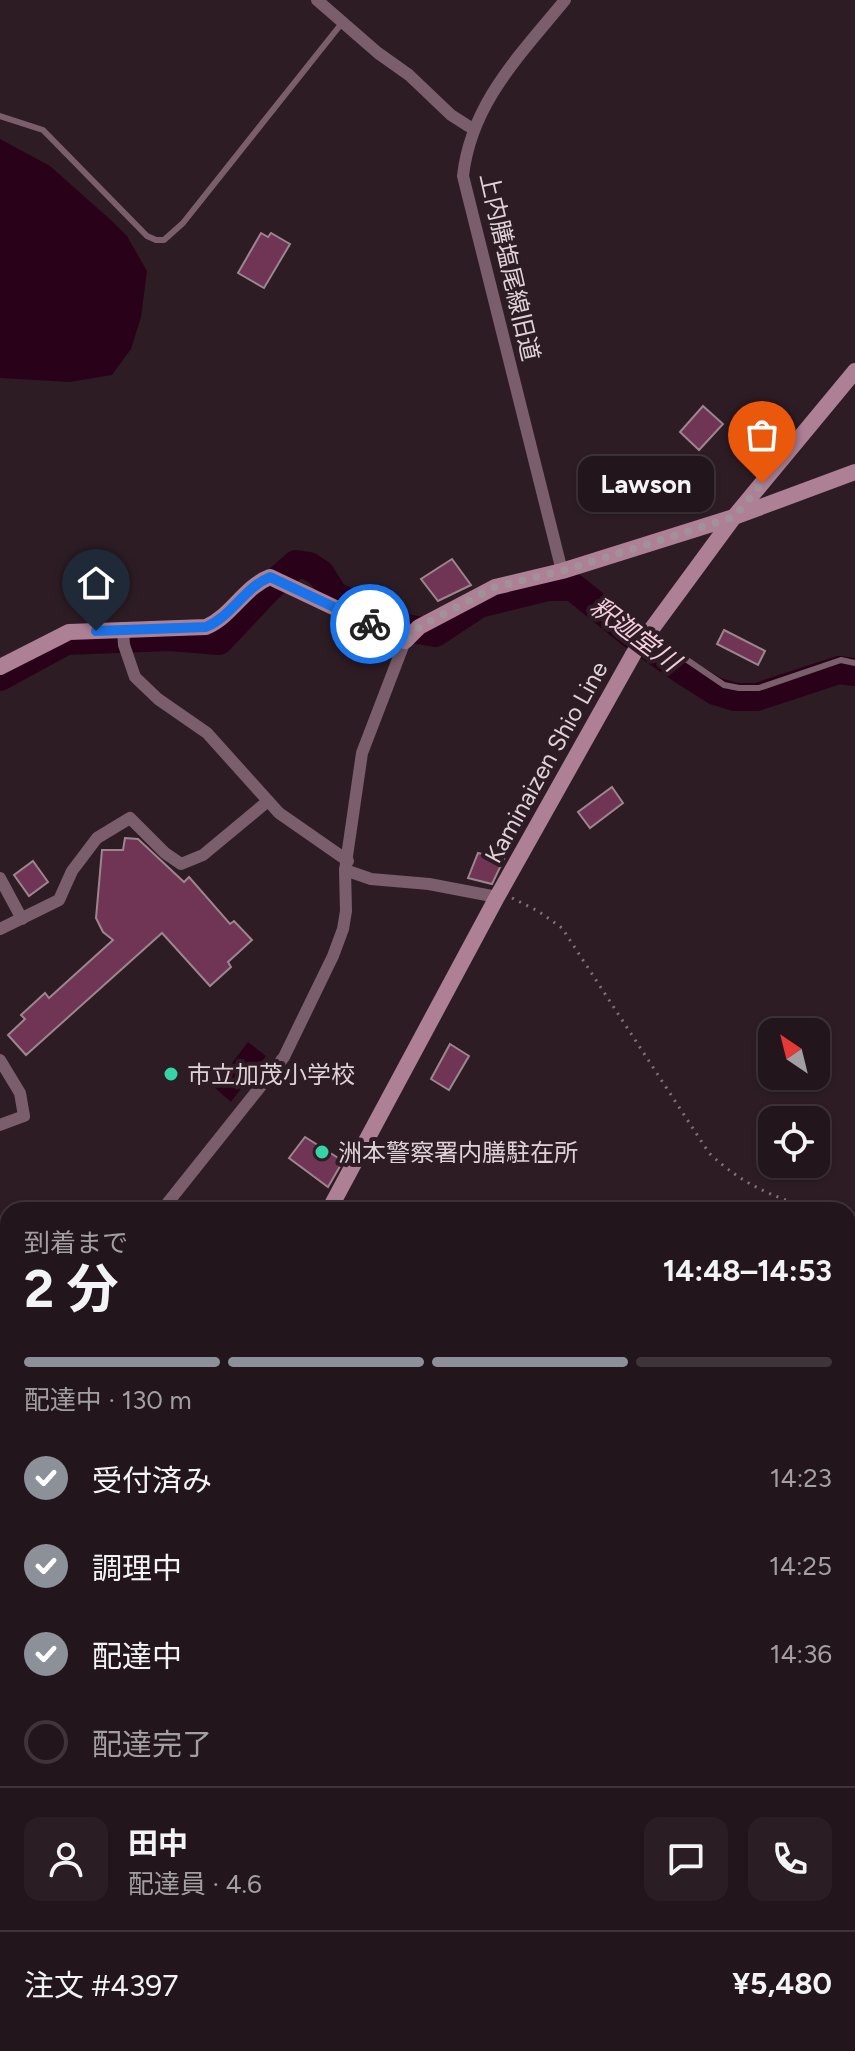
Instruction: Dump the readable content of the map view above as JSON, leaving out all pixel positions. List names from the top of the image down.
{
  "streets": {
    "main road": ["Kaminaizen Shio Line"],
    "street": ["上内膳塩尾線旧道"]
  },
  "water": ["釈迦堂川"],
  "places": ["Lawson", "市立加茂小学校", "洲本警察署内膳駐在所"],
  "north": "top left",
  "page": {
    "bubble": "Lawson",
    "heading": ["2 分", "到着まで", "14:48–14:53"],
    "panel": [
      "田中",
      "配達員 · 4.6",
      "注文 #4397",
      "¥5,480"
    ],
    "bar": "配達中 · 130 m",
    "list": [
      ["受付済み", "14:23"],
      ["調理中", "14:25"],
      ["配達中", "14:36"],
      "配達完了"
    ]
  }
}
